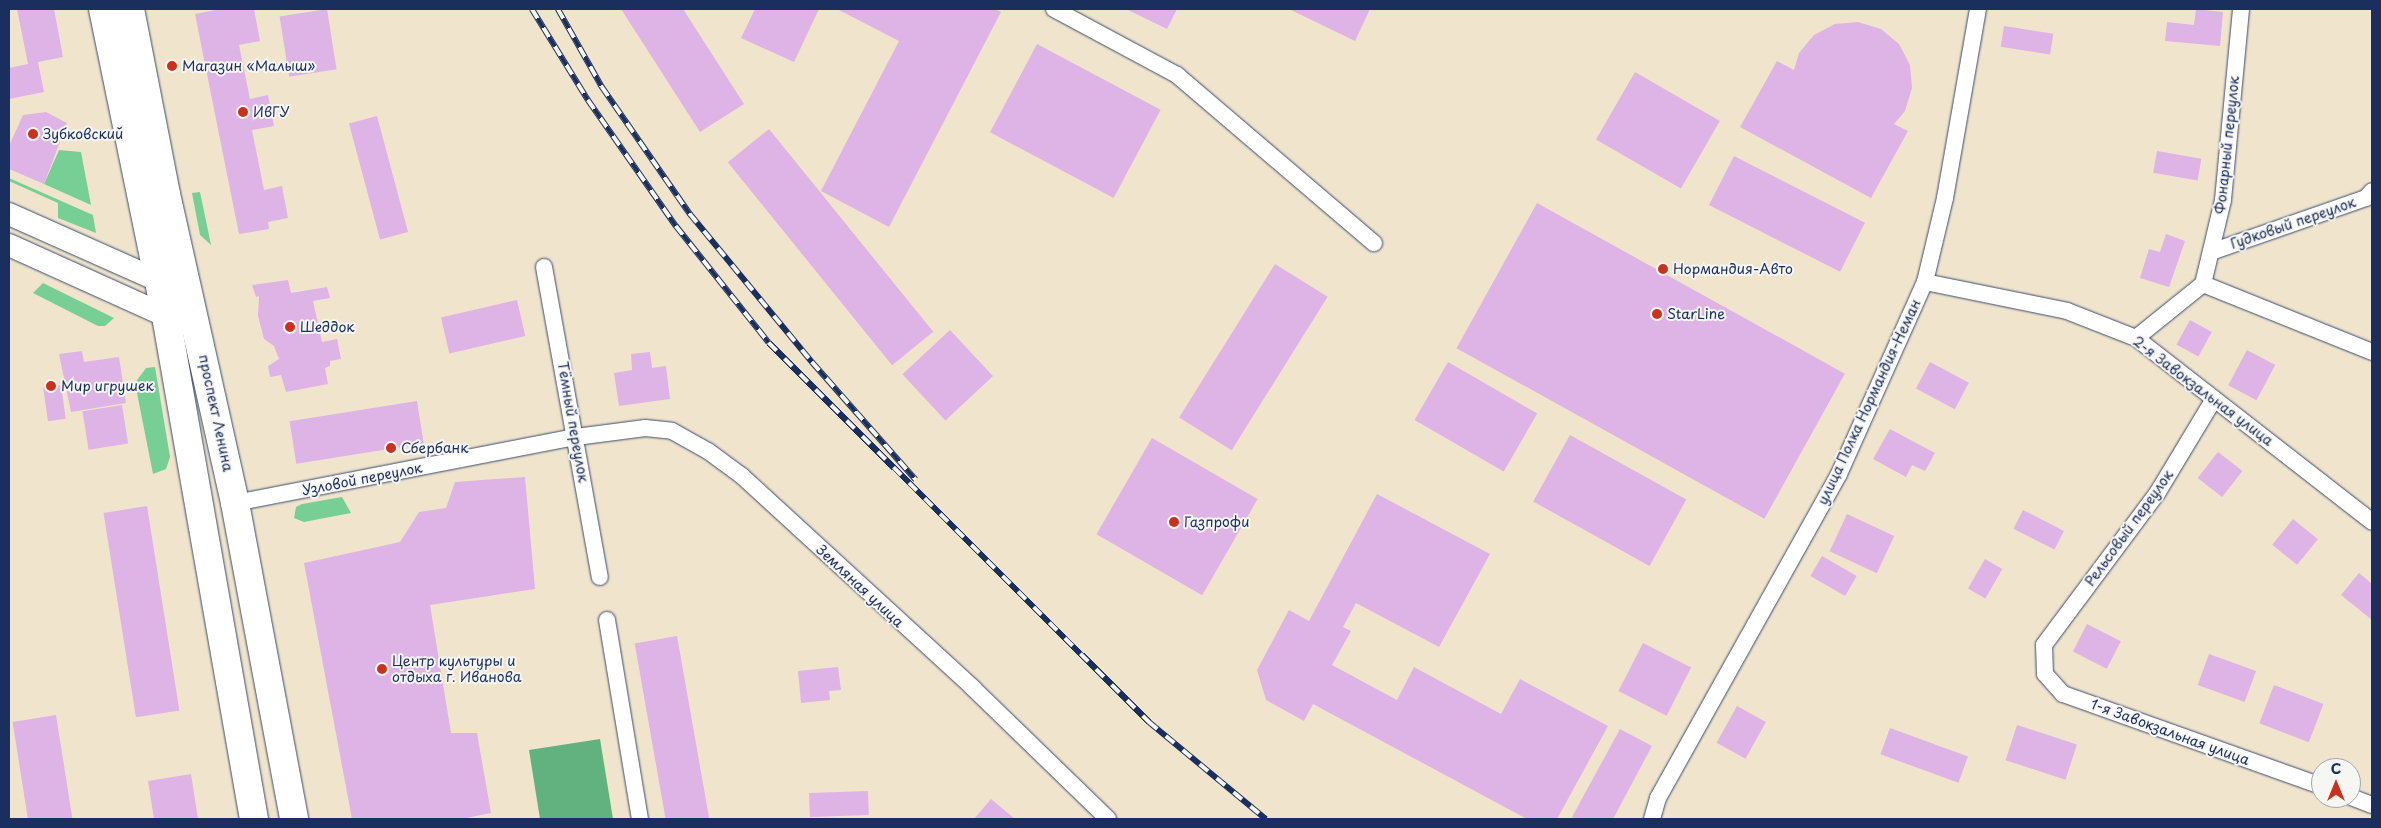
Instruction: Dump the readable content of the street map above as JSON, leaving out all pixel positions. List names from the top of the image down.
{
  "streets": {
    "highway": ["проспект Ленина"],
    "street": [
      "Фонарный переулок",
      "Гудковый переулок",
      "2-я Завокзальная улица",
      "улица Полка Нормандия-Неман",
      "Тёмный переулок",
      "Узловой переулок",
      "Рельсовый переулок",
      "Земляная улица",
      "1-я Завокзальная улица"
    ]
  },
  "crossings": [
    ["Фонарный переулок", "Гудковый переулок"],
    ["2-я Завокзальная улица", "улица Полка Нормандия-Неман"],
    ["2-я Завокзальная улица", "Рельсовый переулок"],
    ["проспект Ленина", "Узловой переулок"],
    ["Тёмный переулок", "Узловой переулок"],
    ["Тёмный переулок", "Земляная улица"],
    ["Узловой переулок", "Земляная улица"],
    ["Рельсовый переулок", "1-я Завокзальная улица"]
  ],
  "places": [
    "Магазин «Малыш»",
    "ИвГУ",
    "Зубковский",
    "Нормандия-Авто",
    "StarLine",
    "Шеддок",
    "Мир игрушек",
    "Сбербанк",
    "Газпрофи",
    "Центр культуры и отдыха г. Иванова"
  ],
  "north": "top"
}
